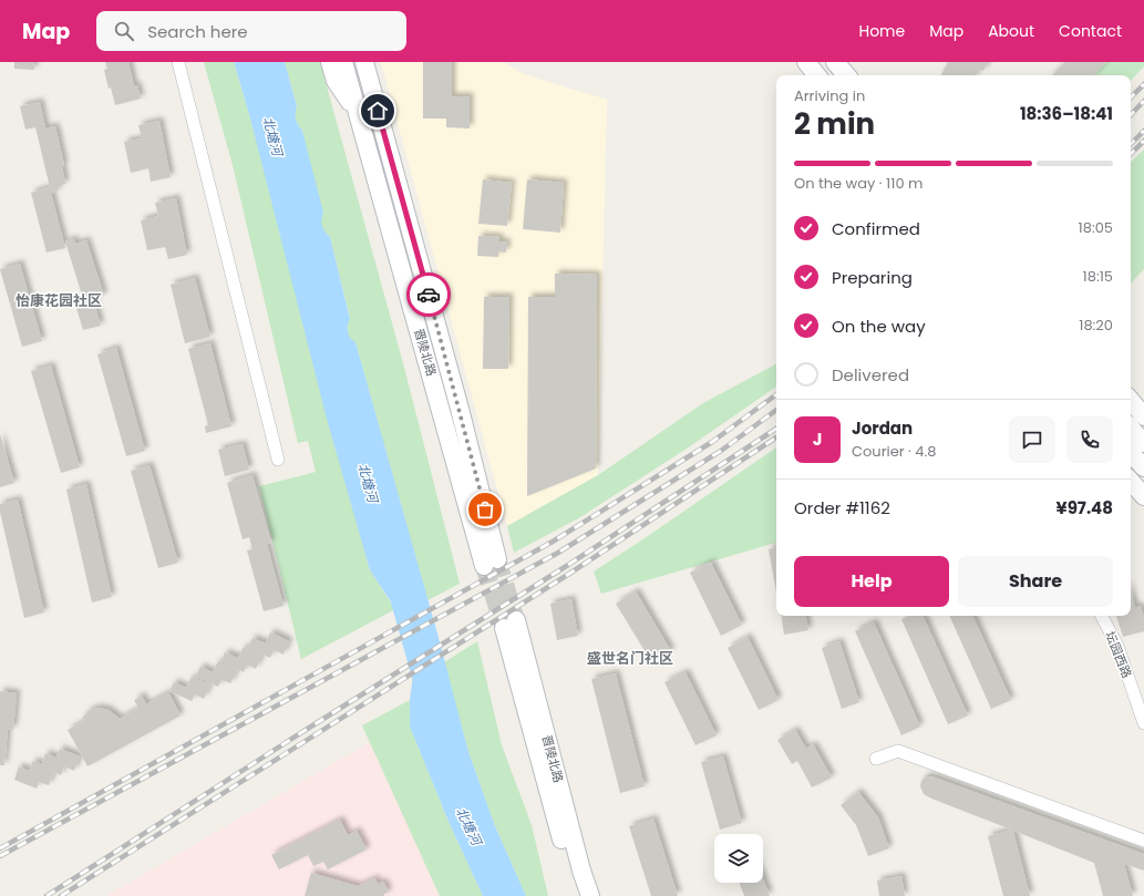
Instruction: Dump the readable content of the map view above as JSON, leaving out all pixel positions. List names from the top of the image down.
{
  "streets": {
    "main road": ["晋陵北路"],
    "street": ["坛园西路"]
  },
  "districts": ["怡康花园社区", "盛世名门社区"],
  "water": ["北塘河"],
  "page": {
    "header": "Map",
    "search": "Search here",
    "nav": [
      "Home",
      "Map",
      "About",
      "Contact"
    ],
    "heading": ["2 min", "Arriving in", "18:36–18:41"],
    "panel": [
      "Jordan",
      "Courier · 4.8",
      "Order #1162",
      "¥97.48"
    ],
    "bar": "On the way · 110 m",
    "list": [
      ["Confirmed", "18:05"],
      ["Preparing", "18:15"],
      ["On the way", "18:20"],
      "Delivered"
    ],
    "round": "J",
    "buttons": ["Help", "Share"]
  }
}
